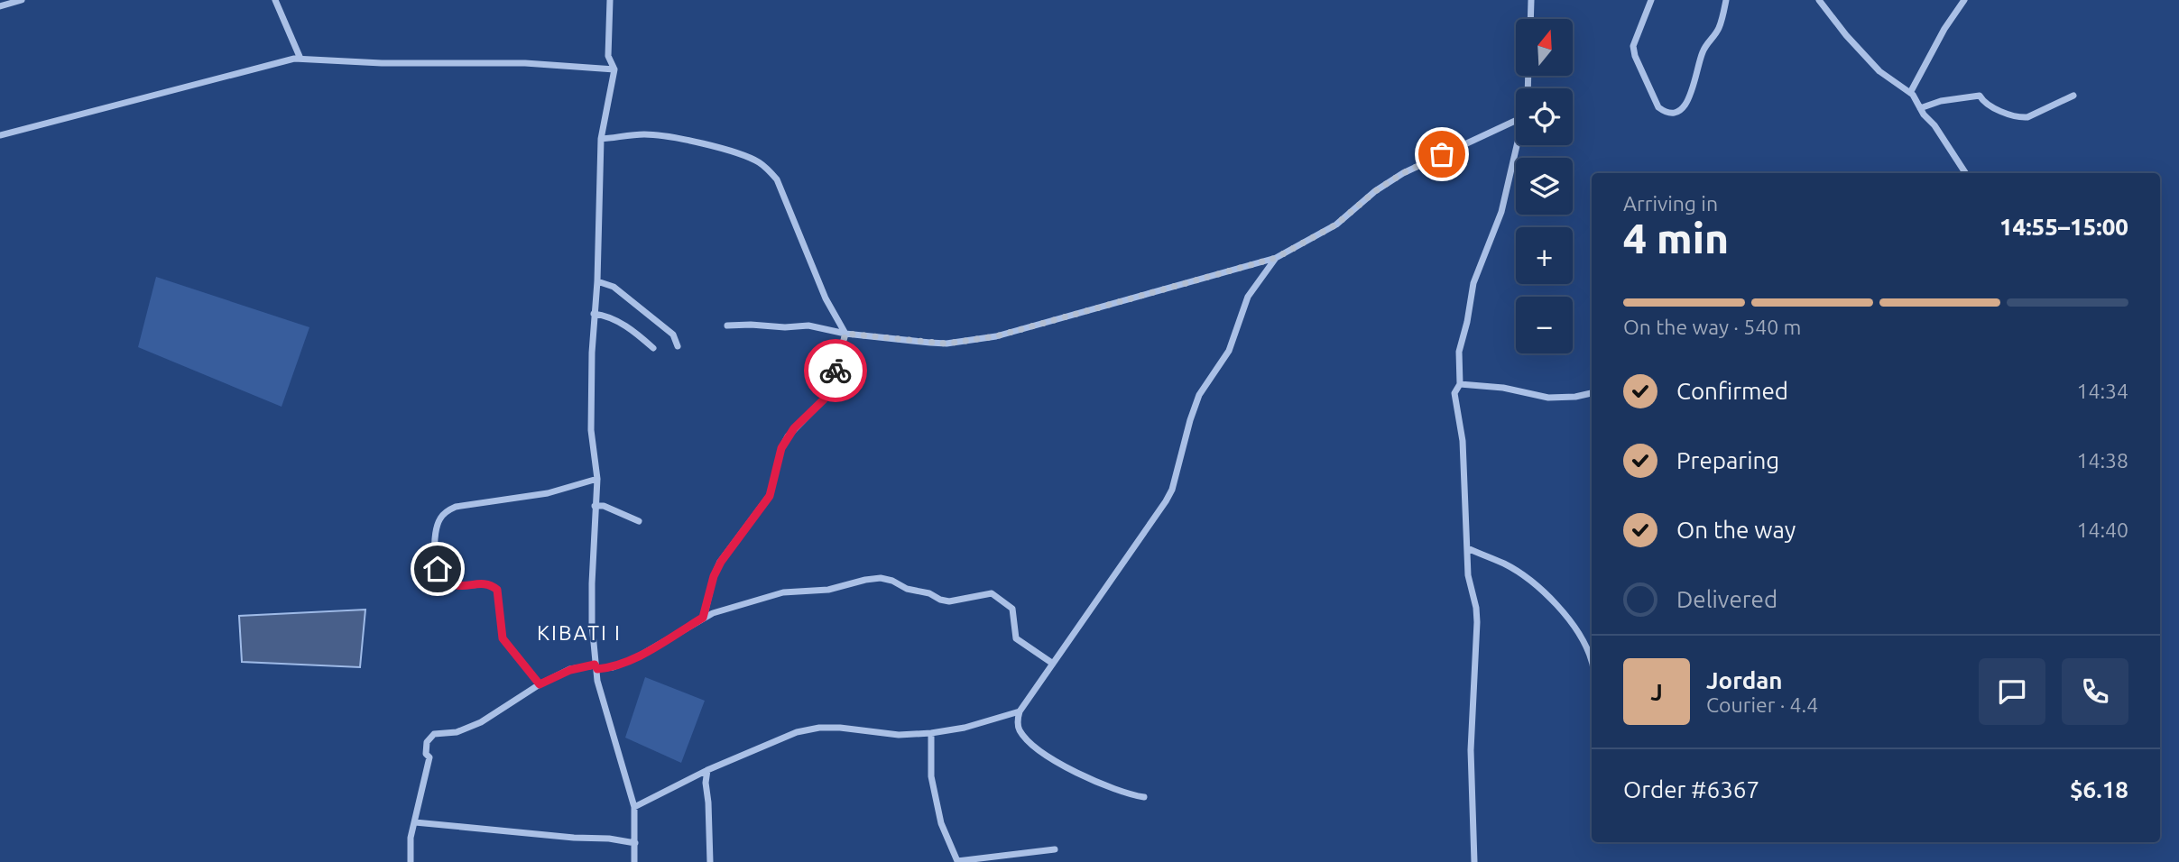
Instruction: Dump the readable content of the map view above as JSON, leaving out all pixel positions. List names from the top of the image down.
{
  "districts": ["KIBATI I"],
  "north": "top",
  "page": {
    "map_buttons": ["+", "−"],
    "heading": ["4 min", "Arriving in", "14:55–15:00"],
    "panel": [
      "Jordan",
      "Courier · 4.4",
      "Order #6367",
      "$6.18"
    ],
    "bar": "On the way · 540 m",
    "list": [
      ["Confirmed", "14:34"],
      ["Preparing", "14:38"],
      ["On the way", "14:40"],
      "Delivered"
    ],
    "round": "J"
  }
}
